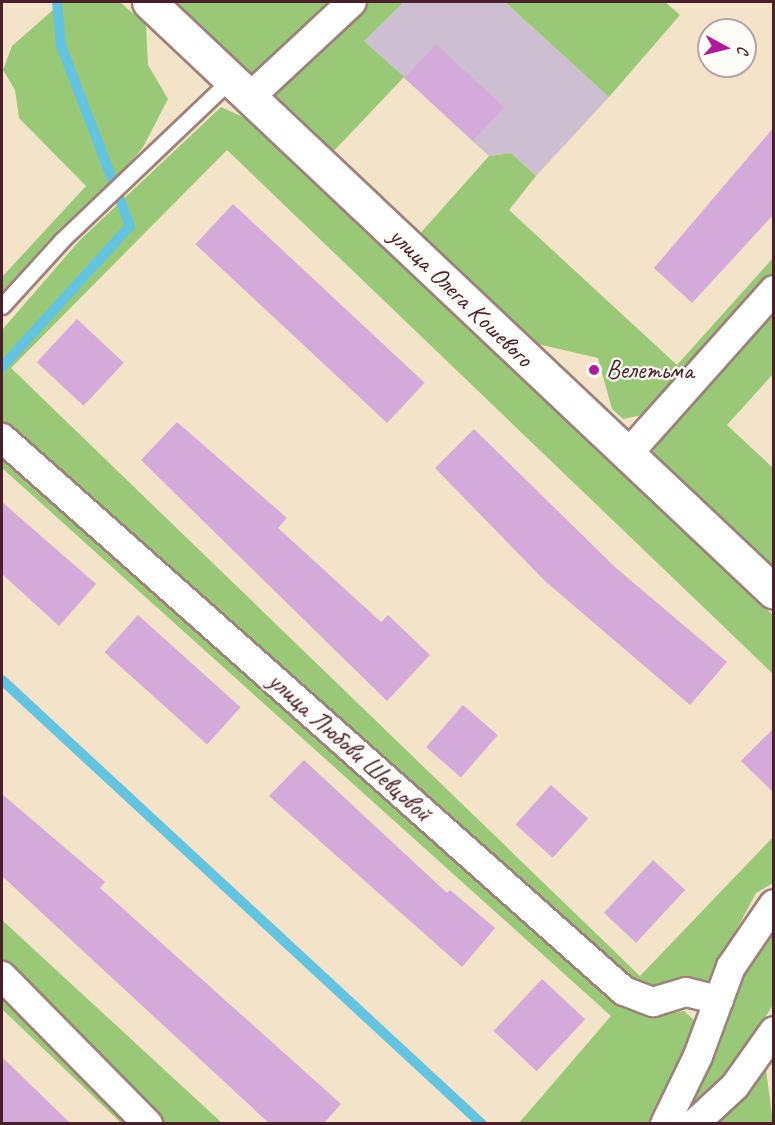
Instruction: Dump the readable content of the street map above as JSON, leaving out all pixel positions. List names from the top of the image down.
{
  "streets": {
    "street": ["улица Олега Кошевого", "улица Любови Шевцовой"]
  },
  "places": ["Велетьма"],
  "north": "right"
}
